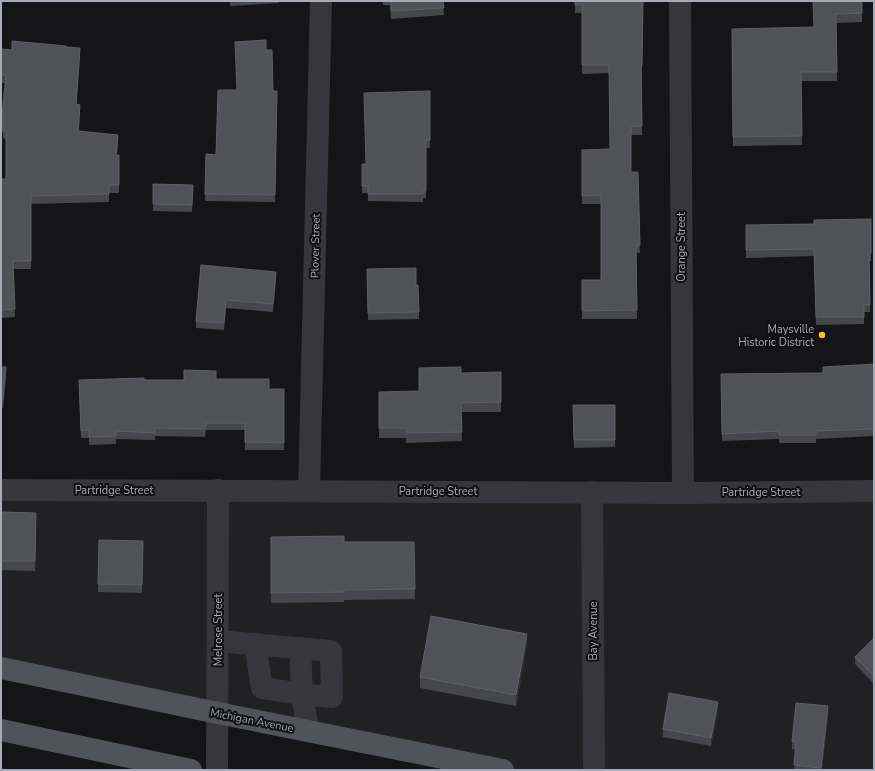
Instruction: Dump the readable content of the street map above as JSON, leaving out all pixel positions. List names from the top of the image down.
{
  "streets": {
    "main road": ["Michigan Avenue"],
    "street": [
      "Plover Street",
      "Orange Street",
      "Partridge Street",
      "Melrose Street",
      "Bay Avenue"
    ]
  },
  "crossings": [
    ["Plover Street", "Partridge Street"],
    ["Orange Street", "Partridge Street"],
    ["Partridge Street", "Melrose Street"],
    ["Partridge Street", "Bay Avenue"],
    ["Melrose Street", "Michigan Avenue"]
  ],
  "places": ["Maysville Historic District"]
}
